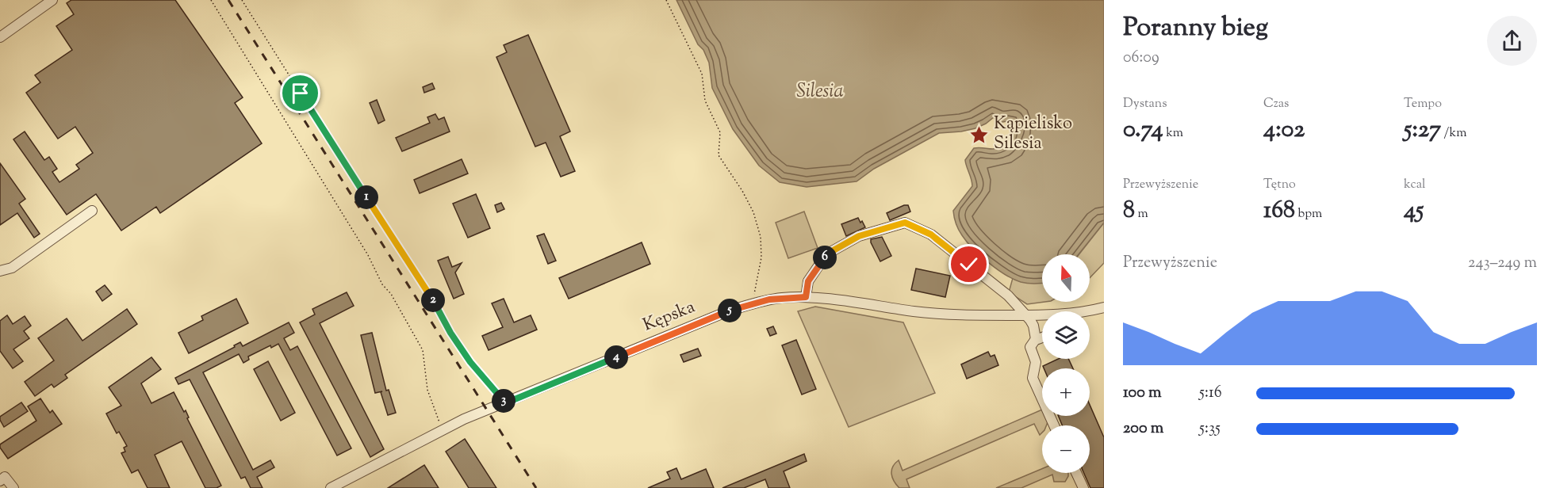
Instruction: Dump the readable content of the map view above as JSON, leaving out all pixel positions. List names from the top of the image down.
{
  "streets": {
    "street": ["Kępska"]
  },
  "water": ["Silesia"],
  "places": {
    "place": ["Kąpielisko Silesia"]
  },
  "north": "top",
  "page": {
    "heading": ["Poranny bieg", "06:09"],
    "stats": [
      ["Dystans", "0.74 km"],
      ["Czas", "4:02"],
      ["Tempo", "5:27 /km"],
      ["Przewyższenie", "8 m"],
      ["Tętno", "168 bpm"],
      ["kcal", "45"]
    ],
    "pins": [
      "1",
      "6",
      "2",
      "5",
      "4",
      "3"
    ],
    "chart": ["Przewyższenie", "243–249 m"],
    "map_buttons": ["+", "−"],
    "list": [
      {
        "name": "100 m",
        "note": "5:16"
      },
      {
        "name": "200 m",
        "note": "5:35"
      }
    ]
  }
}
